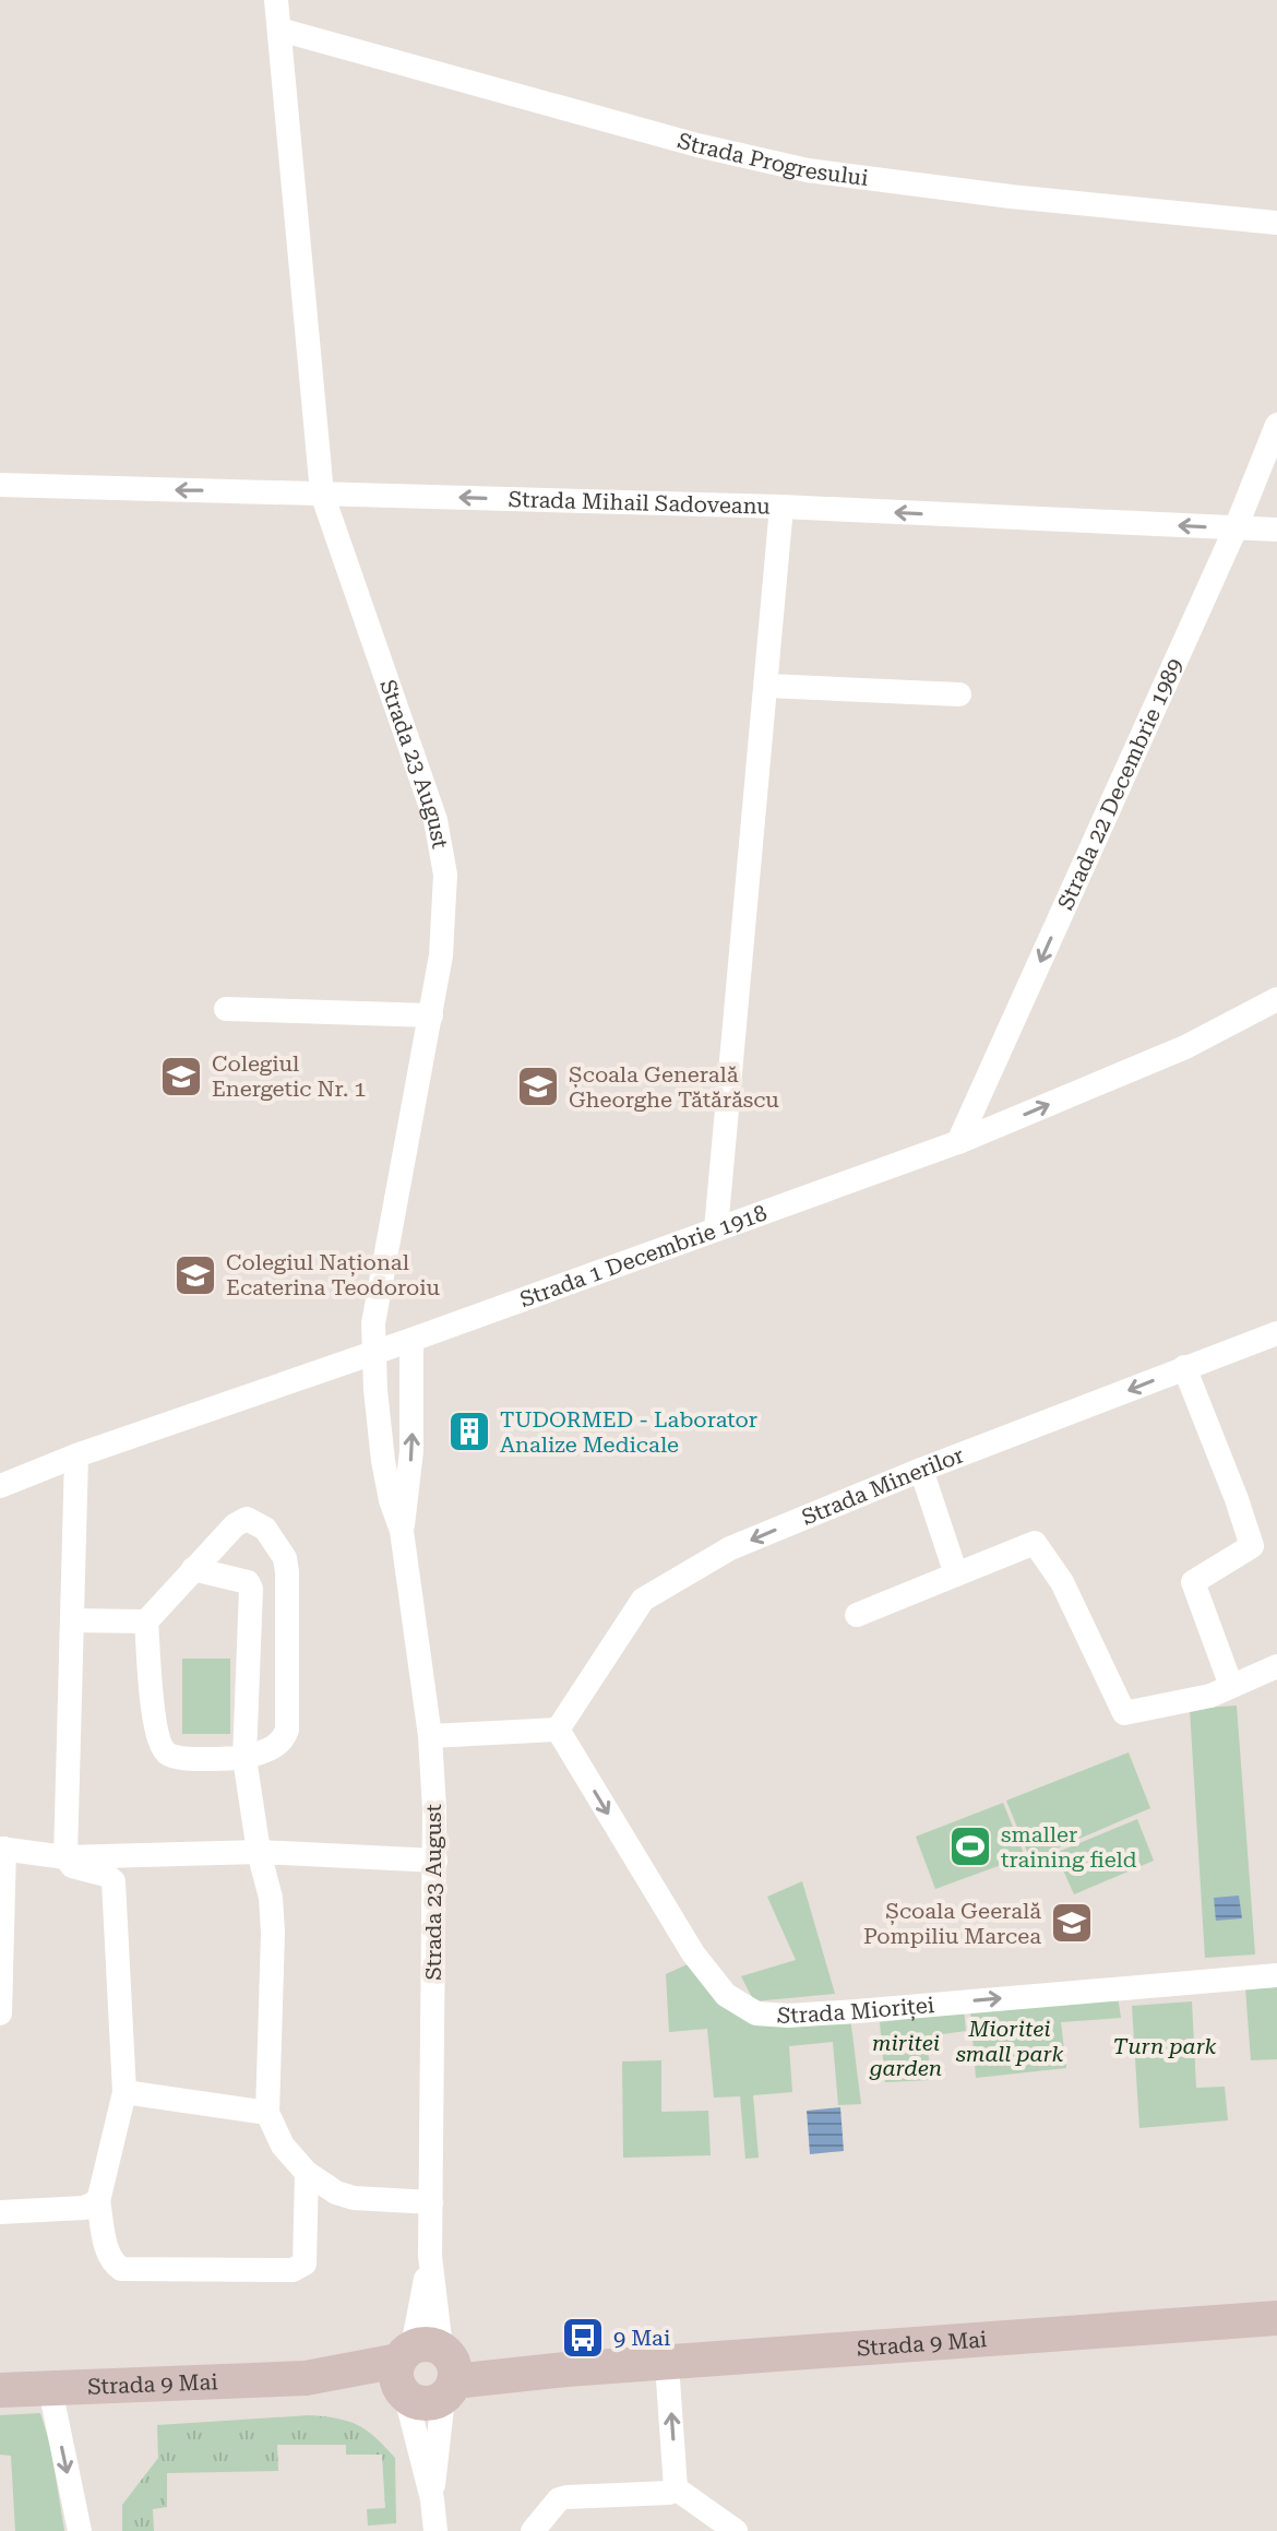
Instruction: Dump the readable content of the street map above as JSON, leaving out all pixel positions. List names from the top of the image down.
{
  "streets": {
    "main road": ["Strada 9 Mai"],
    "street": [
      "Strada Progresului",
      "Strada Mihail Sadoveanu",
      "Strada 23 August",
      "Strada 22 Decembrie 1989",
      "Strada 1 Decembrie 1918",
      "Strada Minerilor",
      "Strada Mioriței"
    ]
  },
  "crossings": [
    ["Strada Progresului", "Strada 23 August"],
    ["Strada Mihail Sadoveanu", "Strada 23 August"],
    ["Strada Mihail Sadoveanu", "Strada 22 Decembrie 1989"],
    ["Strada 23 August", "Strada 1 Decembrie 1918"],
    ["Strada 23 August", "Strada 9 Mai"],
    ["Strada 22 Decembrie 1989", "Strada 1 Decembrie 1918"],
    ["Strada Minerilor", "Strada Mioriței"]
  ],
  "one_way": [
    "Strada Mihail Sadoveanu",
    "Strada 22 Decembrie 1989",
    "Strada Minerilor",
    "Strada Mioriței"
  ],
  "parks": ["Mioritei small park", "miritei garden", "Turn park"],
  "places": {
    "school or university": [
      "Colegiul Energetic Nr. 1",
      "Școala Generală Gheorghe Tătărăscu",
      "Colegiul Național Ecaterina Teodoroiu",
      "Școala Geerală Pompiliu Marcea"
    ],
    "building": ["TUDORMED - Laborator Analize Medicale"],
    "sports": ["smaller training field"],
    "bus stop": ["9 Mai"]
  }
}
